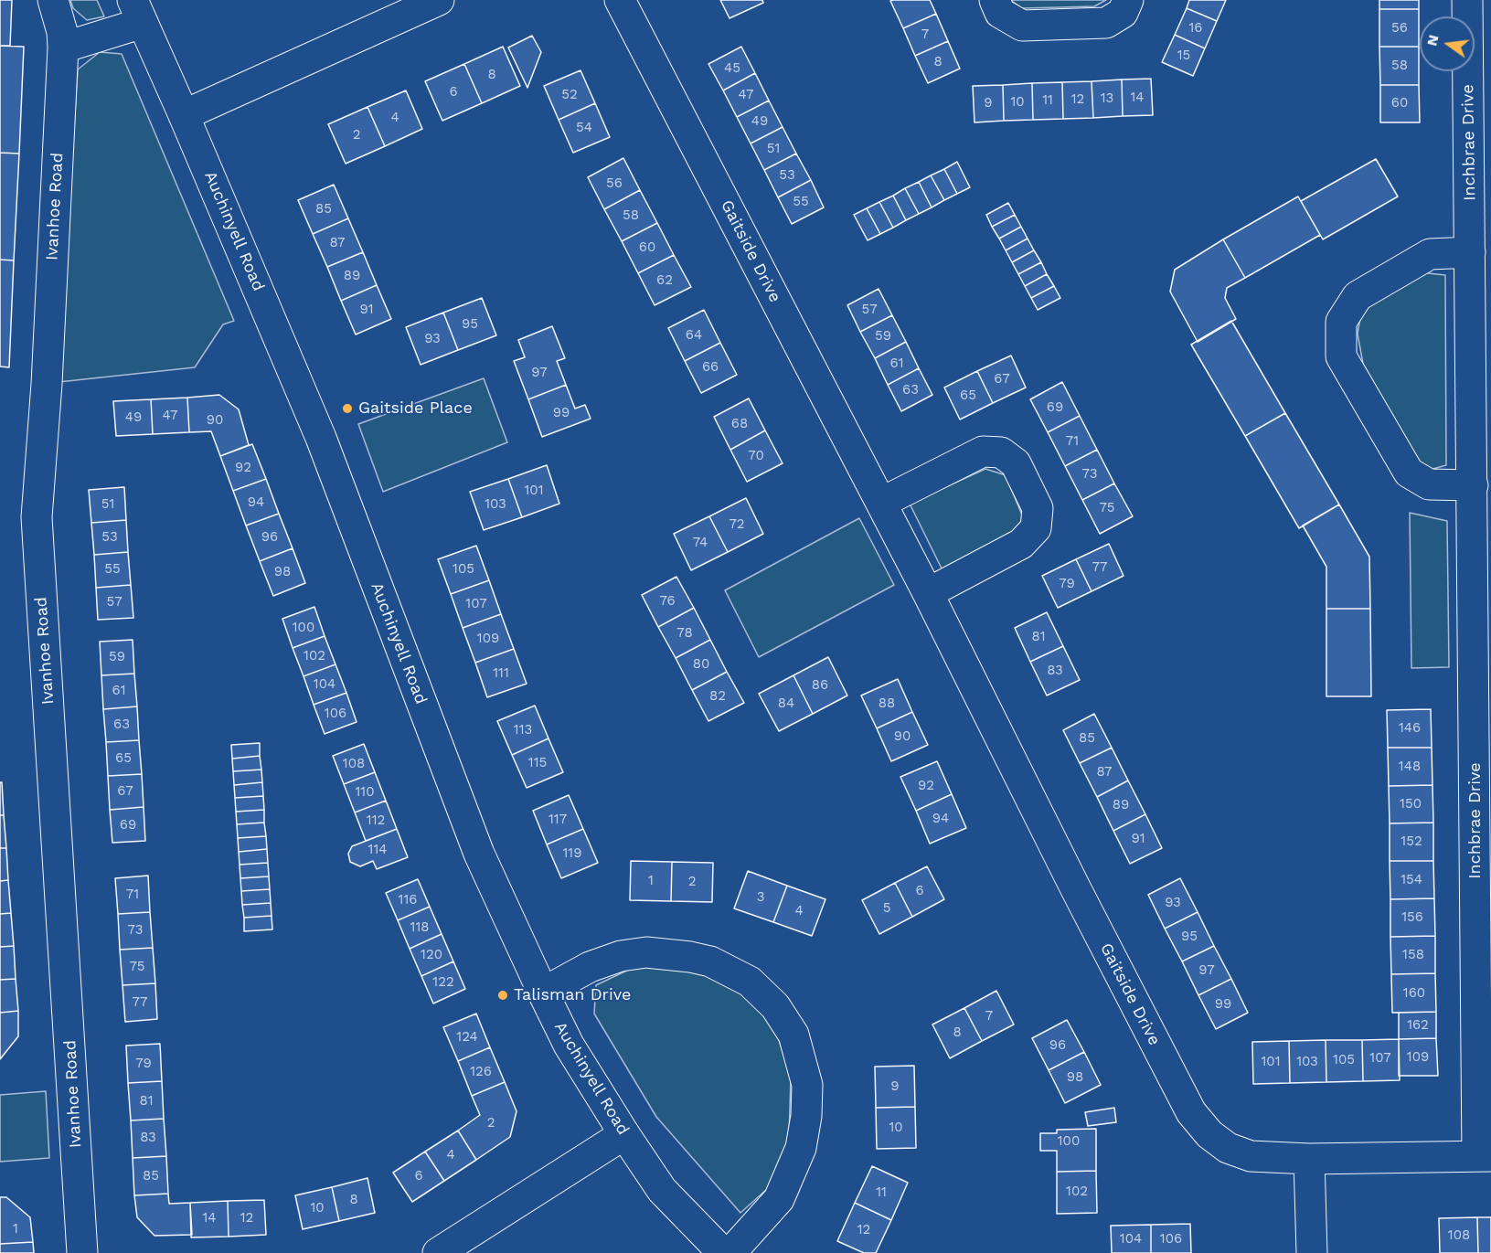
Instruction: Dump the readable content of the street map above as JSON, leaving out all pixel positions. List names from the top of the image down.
{
  "streets": {
    "street": [
      "Inchbrae Drive",
      "Ivanhoe Road",
      "Auchinyell Road",
      "Gaitside Drive"
    ]
  },
  "crossings": [
    ["Inchbrae Drive", "Gaitside Drive"]
  ],
  "places": ["Gaitside Place", "Talisman Drive"],
  "house_numbers": [
    "16",
    "56",
    "7",
    "15",
    "8",
    "58",
    "45",
    "8",
    "6",
    "52",
    "47",
    "14",
    "13",
    "12",
    "11",
    "10",
    "9",
    "60",
    "4",
    "49",
    "54",
    "2",
    "51",
    "53",
    "56",
    "55",
    "85",
    "58",
    "87",
    "60",
    "89",
    "62",
    "91",
    "57",
    "95",
    "64",
    "59",
    "93",
    "61",
    "66",
    "97",
    "67",
    "63",
    "65",
    "69",
    "99",
    "47",
    "49",
    "90",
    "68",
    "71",
    "70",
    "92",
    "73",
    "101",
    "94",
    "51",
    "103",
    "75",
    "72",
    "53",
    "96",
    "74",
    "77",
    "55",
    "105",
    "98",
    "79",
    "76",
    "57",
    "107",
    "100",
    "78",
    "81",
    "109",
    "102",
    "59",
    "80",
    "83",
    "111",
    "104",
    "86",
    "61",
    "82",
    "84",
    "88",
    "106",
    "63",
    "146",
    "113",
    "90",
    "85",
    "65",
    "115",
    "108",
    "148",
    "87",
    "92",
    "67",
    "110",
    "150",
    "89",
    "94",
    "117",
    "112",
    "69",
    "91",
    "152",
    "114",
    "119",
    "154",
    "1",
    "2",
    "6",
    "71",
    "3",
    "116",
    "93",
    "5",
    "4",
    "156",
    "118",
    "73",
    "95",
    "120",
    "158",
    "75",
    "97",
    "122",
    "160",
    "77",
    "99",
    "7",
    "162",
    "8",
    "124",
    "96",
    "109",
    "107",
    "105",
    "101",
    "103",
    "79",
    "126",
    "98",
    "9",
    "81",
    "2",
    "10",
    "83",
    "100",
    "4",
    "85",
    "6",
    "102",
    "11",
    "8",
    "10",
    "14",
    "12",
    "1",
    "12",
    "108",
    "104",
    "106"
  ],
  "north": "left"
}
